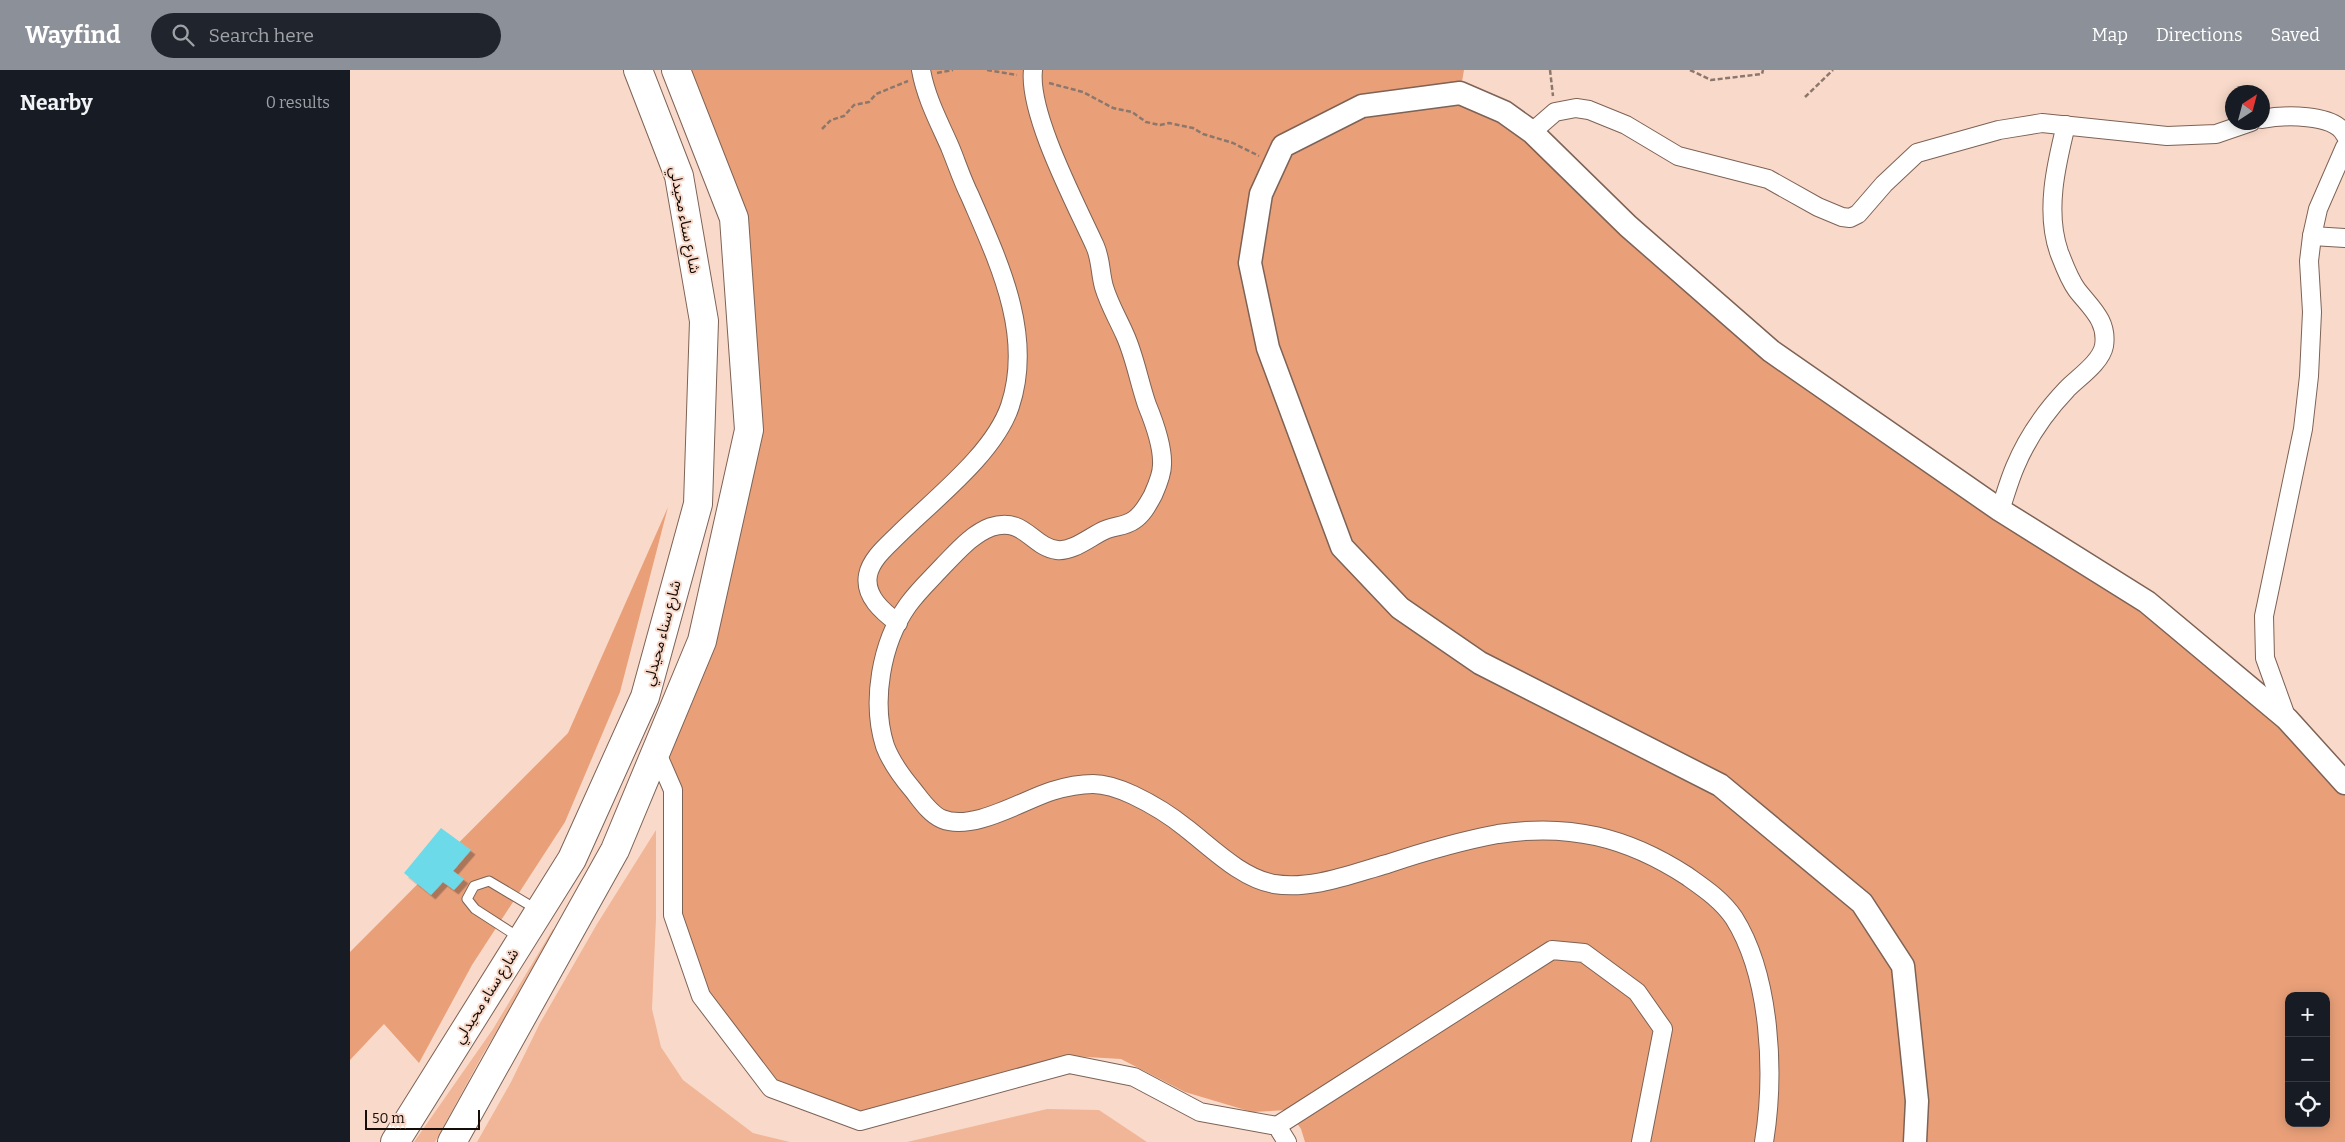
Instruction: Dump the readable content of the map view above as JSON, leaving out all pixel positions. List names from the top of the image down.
{
  "streets": {
    "main road": ["شارع سناء محيدلي"]
  },
  "scale_bar": "50 m",
  "north": "top right",
  "page": {
    "header": "Wayfind",
    "search": "Search here",
    "nav": ["Map", "Directions", "Saved"],
    "heading": ["Nearby", "0 results"],
    "map_buttons": ["+", "−"],
    "scale": "50 m"
  }
}
